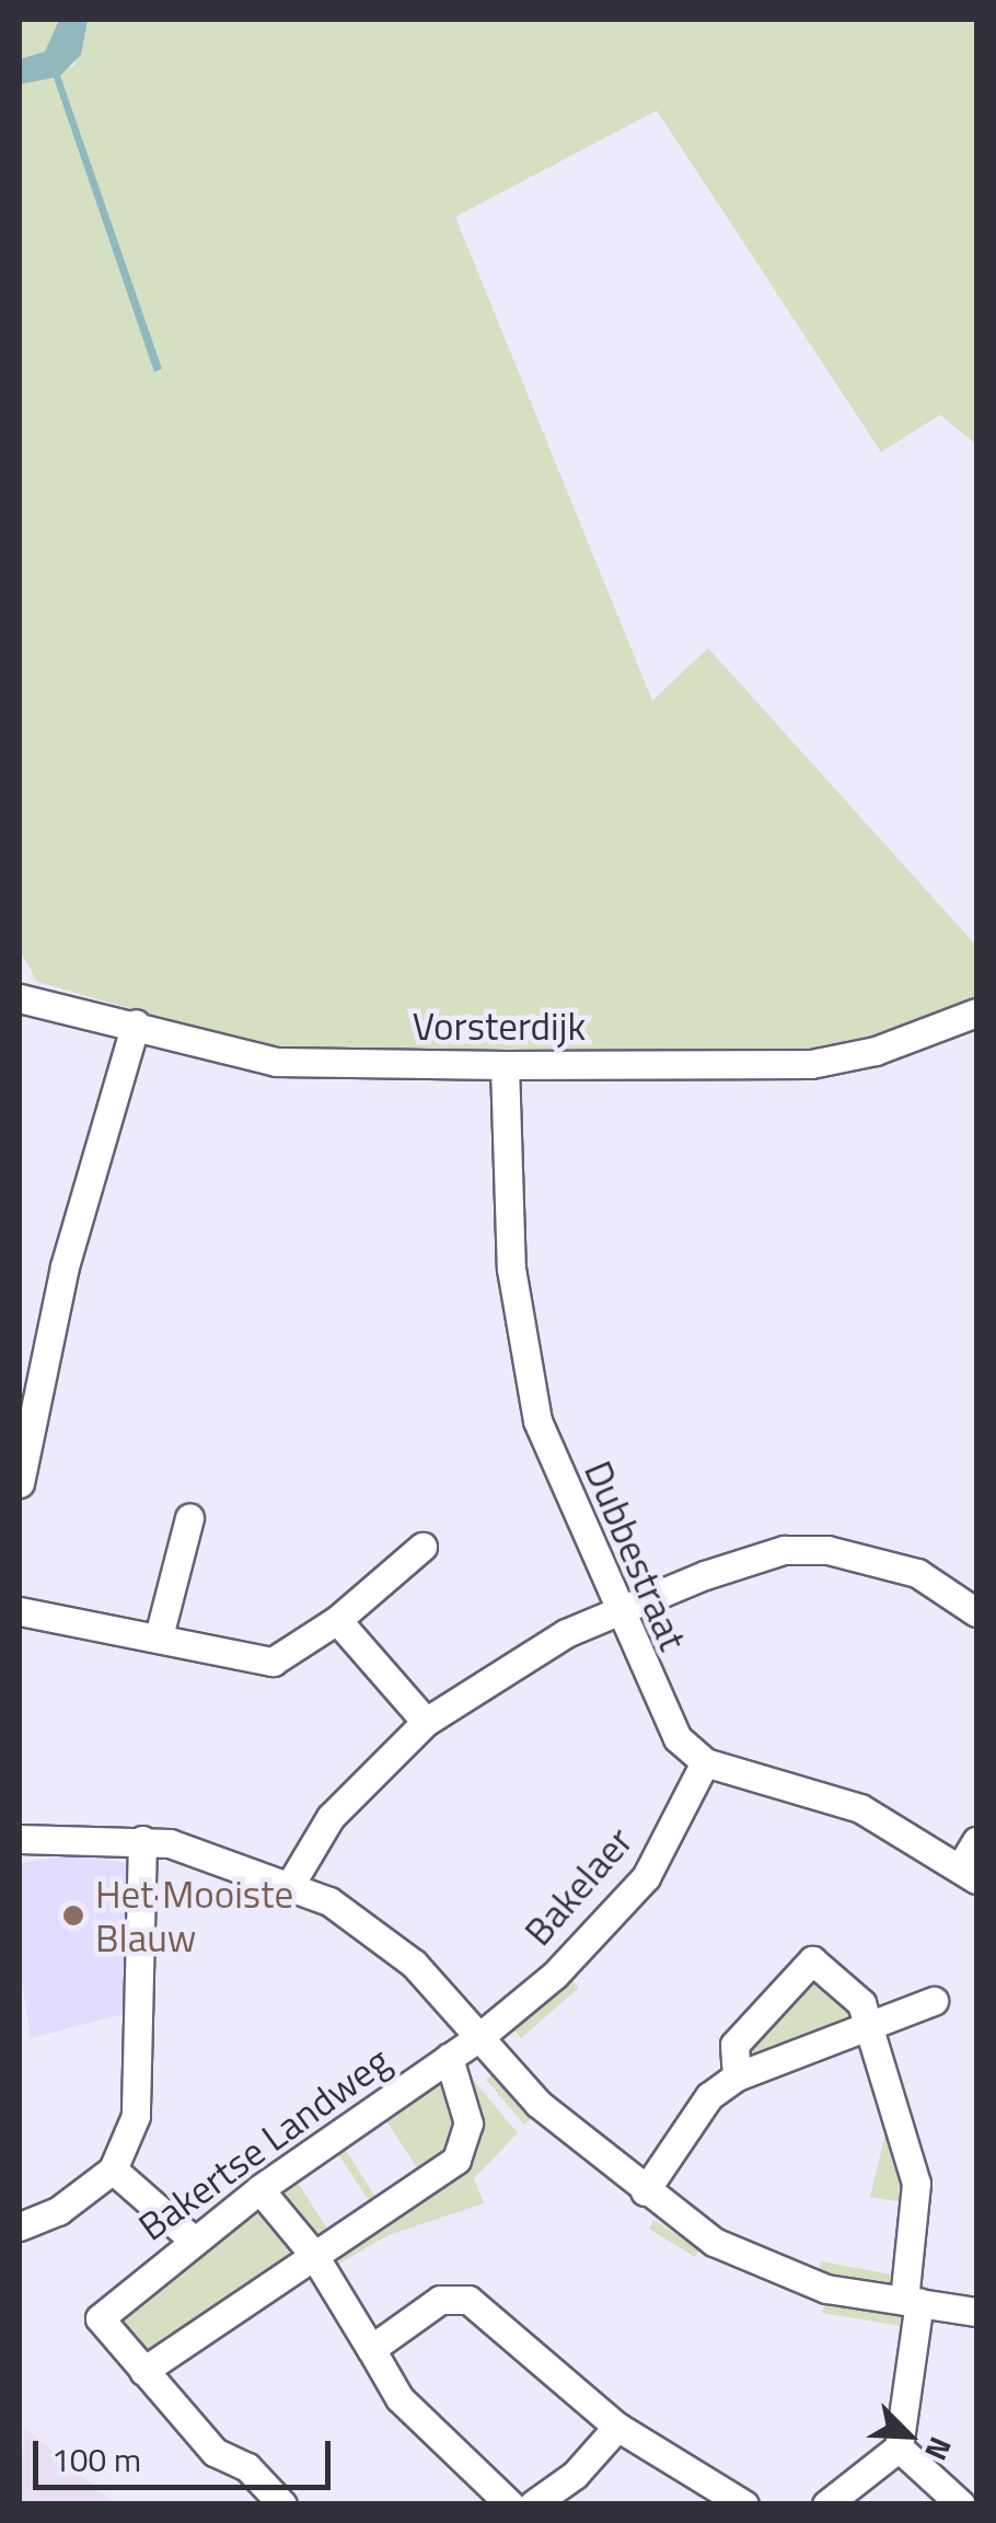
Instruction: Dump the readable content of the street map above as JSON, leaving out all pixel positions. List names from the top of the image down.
{
  "streets": {
    "street": [
      "Vorsterdijk",
      "Dubbestraat",
      "Bakelaer",
      "Bakertse Landweg"
    ]
  },
  "crossings": [
    ["Vorsterdijk", "Dubbestraat"],
    ["Dubbestraat", "Bakelaer"],
    ["Bakelaer", "Bakertse Landweg"]
  ],
  "places": ["Het Mooiste Blauw"],
  "scale_bar": "100 m",
  "north": "bottom right"
}
